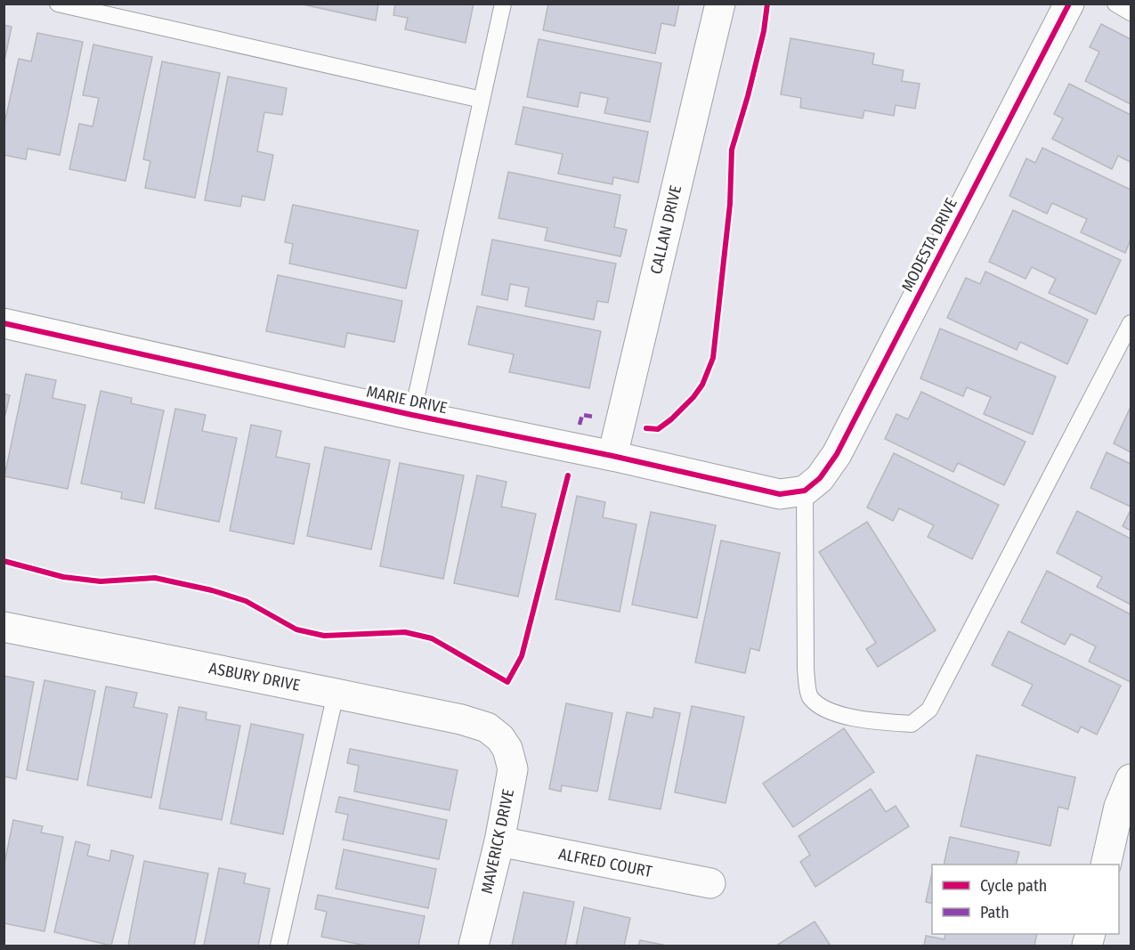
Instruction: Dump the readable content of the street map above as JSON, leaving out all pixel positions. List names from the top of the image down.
{
  "streets": {
    "street": [
      "CALLAN DRIVE",
      "MODESTA DRIVE",
      "MARIE DRIVE",
      "ASBURY DRIVE",
      "MAVERICK DRIVE",
      "ALFRED COURT"
    ]
  },
  "crossings": [
    ["CALLAN DRIVE", "MARIE DRIVE"],
    ["MODESTA DRIVE", "MARIE DRIVE"],
    ["ASBURY DRIVE", "MAVERICK DRIVE"],
    ["MAVERICK DRIVE", "ALFRED COURT"]
  ],
  "legend": ["Cycle path", "Path"]
}
